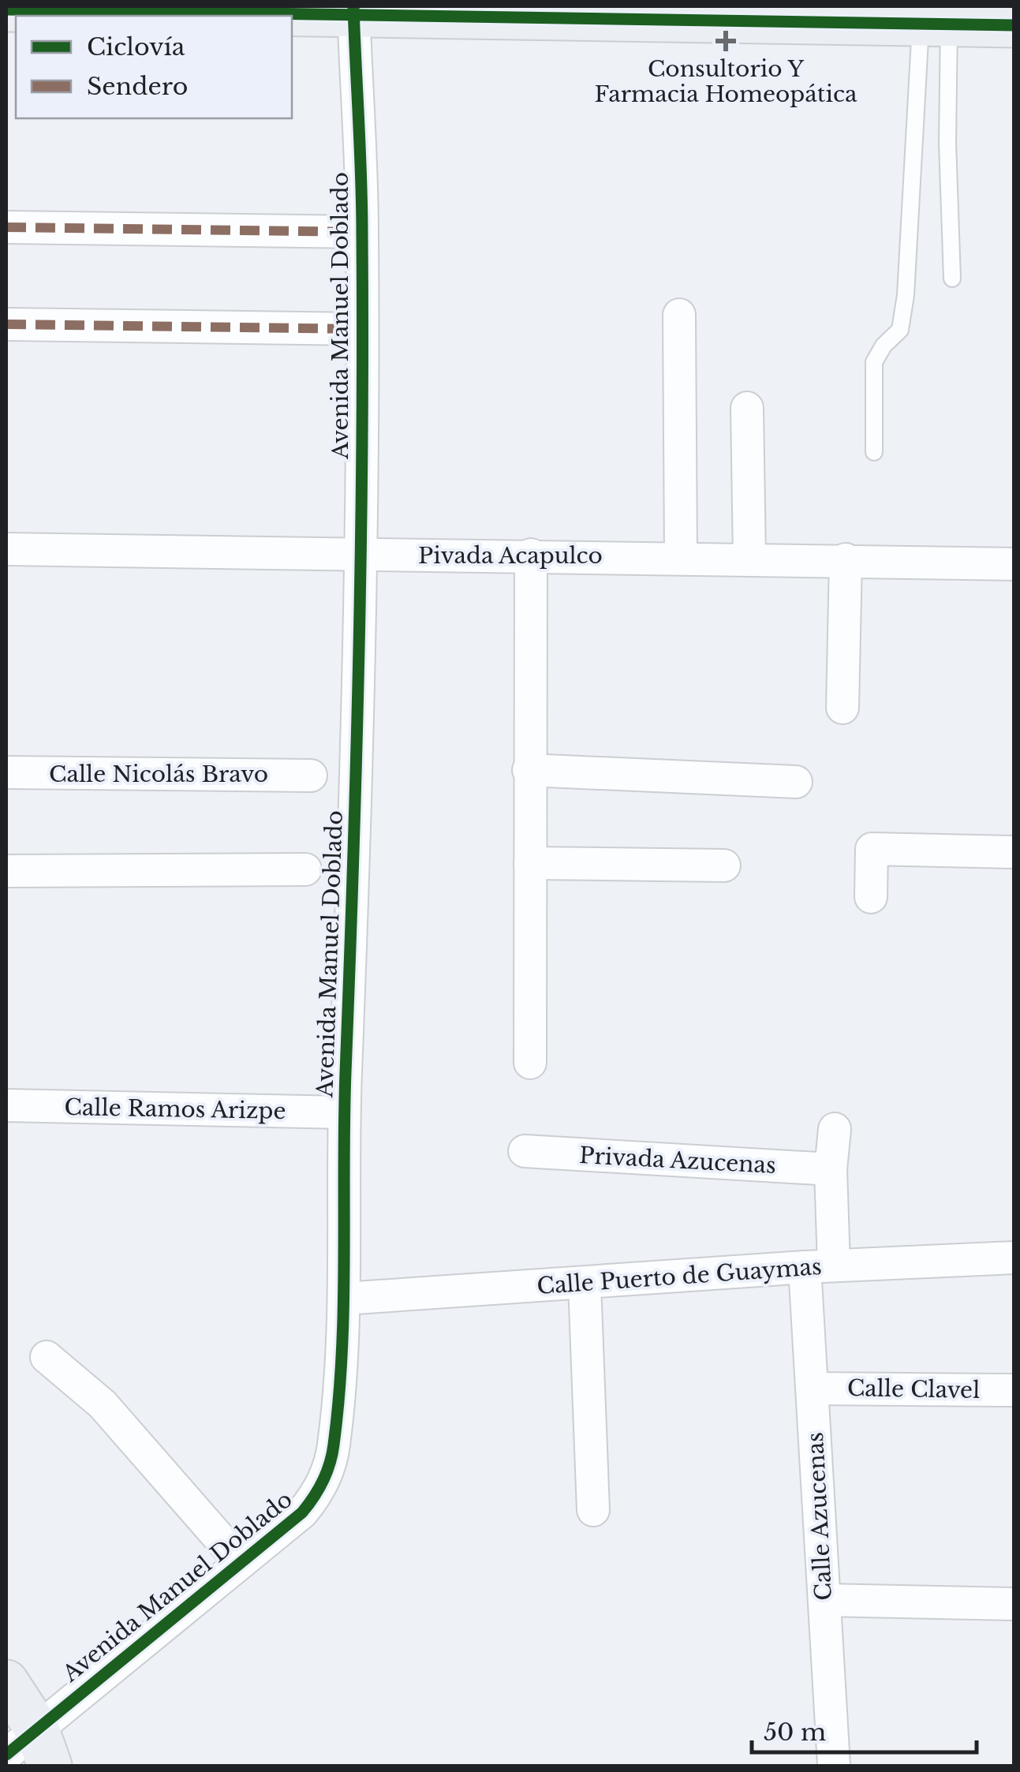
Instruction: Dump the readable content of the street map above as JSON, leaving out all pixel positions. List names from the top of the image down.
{
  "streets": {
    "street": [
      "Avenida Manuel Doblado",
      "Pivada Acapulco",
      "Calle Nicolás Bravo",
      "Calle Ramos Arizpe",
      "Privada Azucenas",
      "Calle Puerto de Guaymas",
      "Calle Clavel",
      "Calle Azucenas"
    ]
  },
  "crossings": [
    ["Avenida Manuel Doblado", "Pivada Acapulco"],
    ["Avenida Manuel Doblado", "Calle Ramos Arizpe"],
    ["Avenida Manuel Doblado", "Calle Puerto de Guaymas"],
    ["Privada Azucenas", "Calle Azucenas"],
    ["Calle Puerto de Guaymas", "Calle Azucenas"],
    ["Calle Clavel", "Calle Azucenas"]
  ],
  "places": {
    "health": ["Consultorio Y Farmacia Homeopática"]
  },
  "legend": ["Ciclovía", "Sendero"],
  "scale_bar": "50 m"
}
